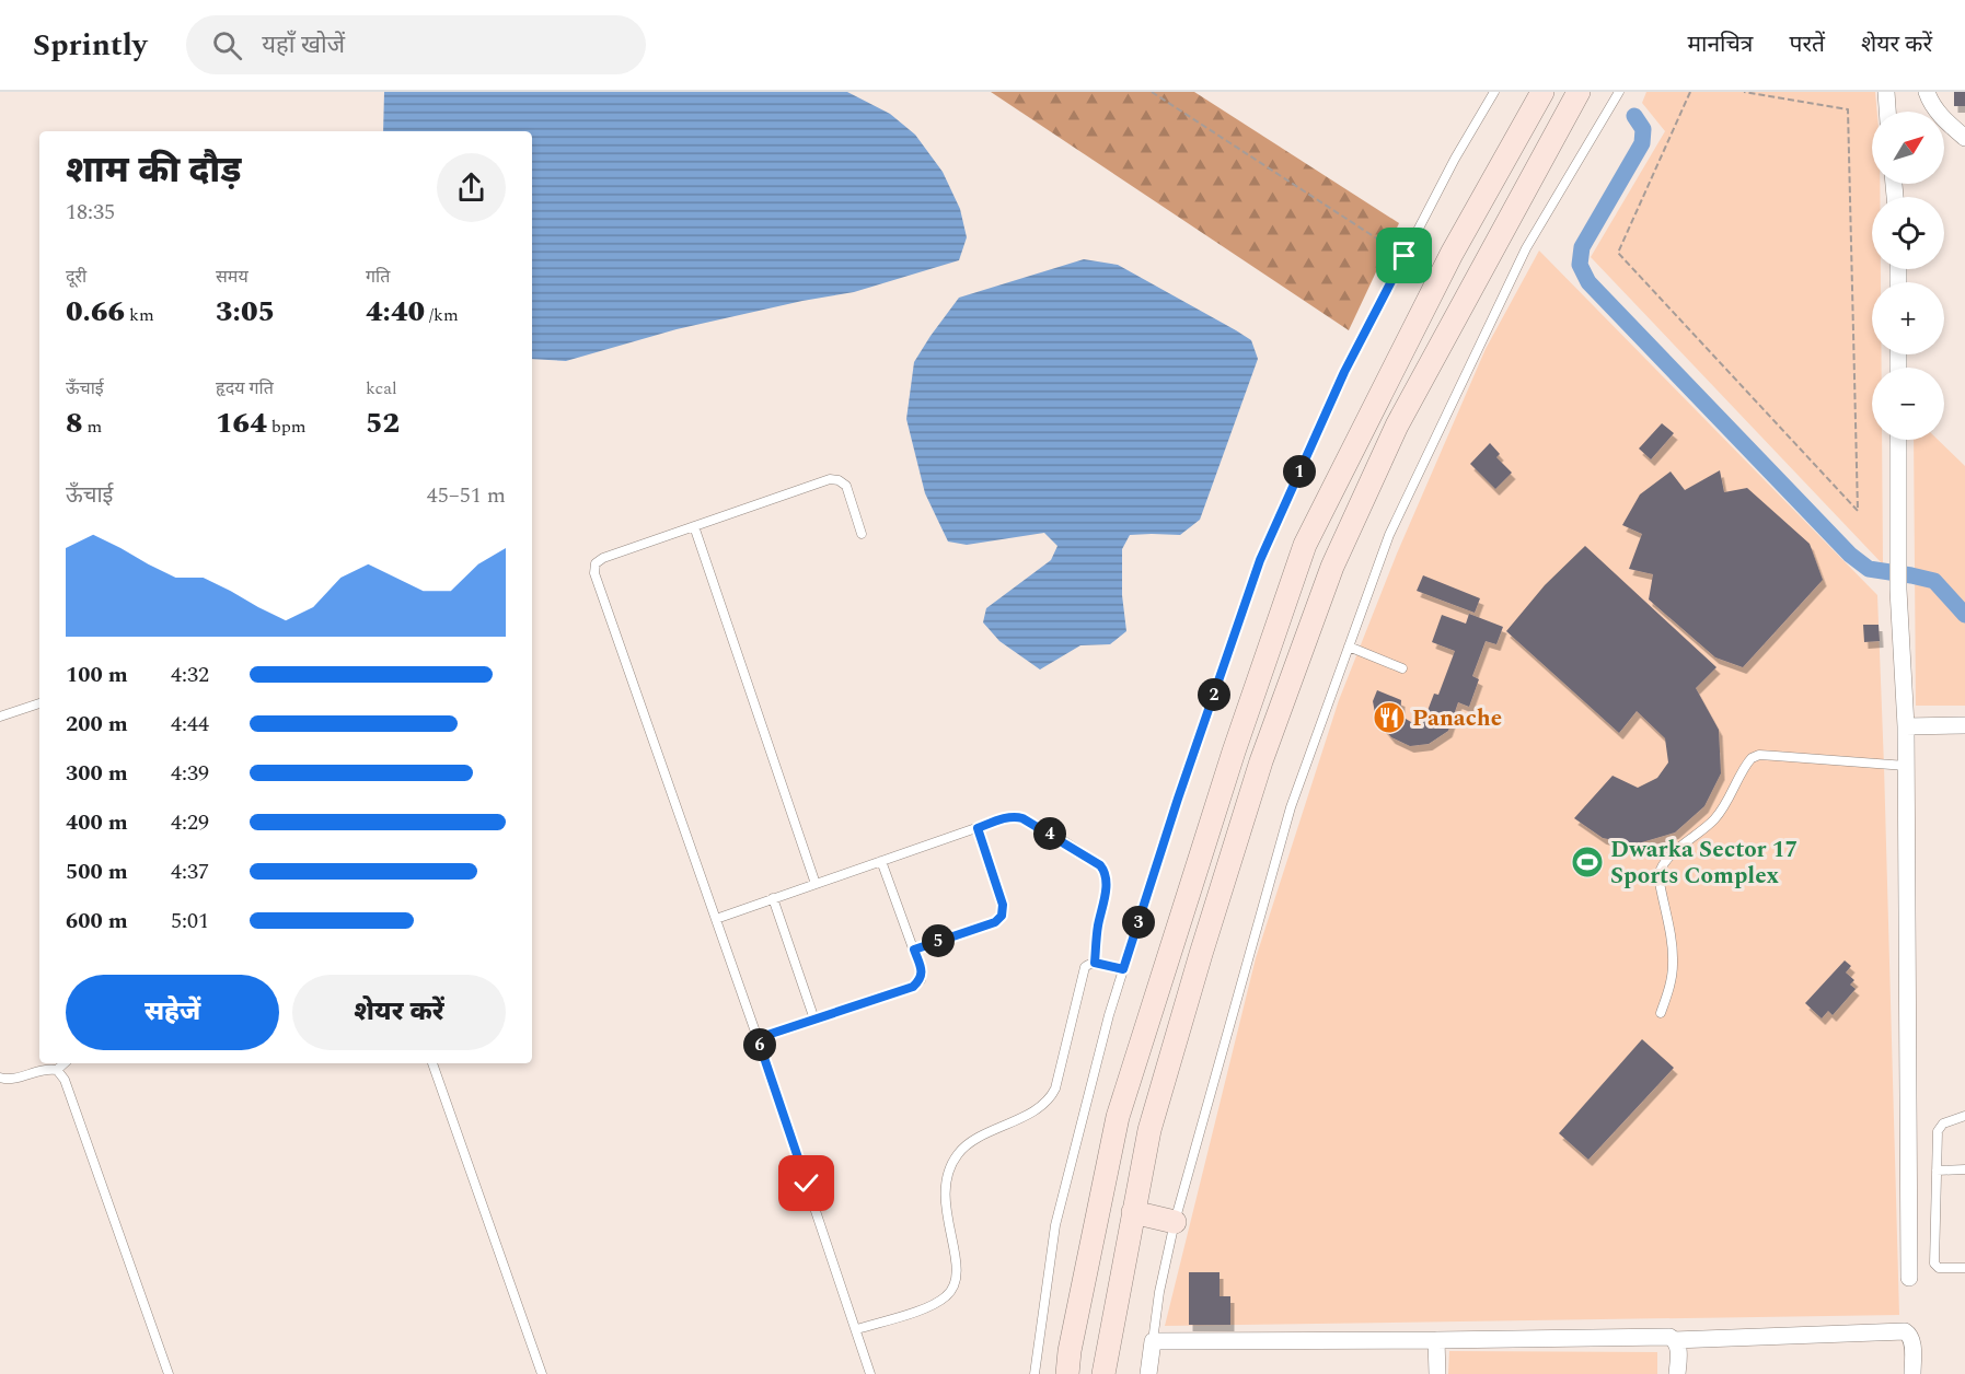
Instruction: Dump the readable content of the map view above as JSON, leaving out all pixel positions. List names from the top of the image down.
{
  "places": {
    "restaurant": ["Panache"],
    "sports": ["Dwarka Sector 17 Sports Complex"]
  },
  "north": "top right",
  "page": {
    "header": "Sprintly",
    "search": "यहाँ खोजें",
    "nav": ["मानचित्र", "परतें", "शेयर करें"],
    "map_buttons": ["+", "−"],
    "heading": ["शाम की दौड़", "18:35"],
    "stats": [
      ["दूरी", "0.66 km"],
      ["समय", "3:05"],
      ["गति", "4:40 /km"],
      ["ऊँचाई", "8 m"],
      ["हृदय गति", "164 bpm"],
      ["kcal", "52"]
    ],
    "pins": [
      "1",
      "2",
      "4",
      "3",
      "5",
      "6"
    ],
    "chart": ["ऊँचाई", "45–51 m"],
    "list": [
      {
        "name": "100 m",
        "note": "4:32"
      },
      {
        "name": "200 m",
        "note": "4:44"
      },
      {
        "name": "300 m",
        "note": "4:39"
      },
      {
        "name": "400 m",
        "note": "4:29"
      },
      {
        "name": "500 m",
        "note": "4:37"
      },
      {
        "name": "600 m",
        "note": "5:01"
      }
    ],
    "buttons": ["सहेजें", "शेयर करें"]
  }
}
